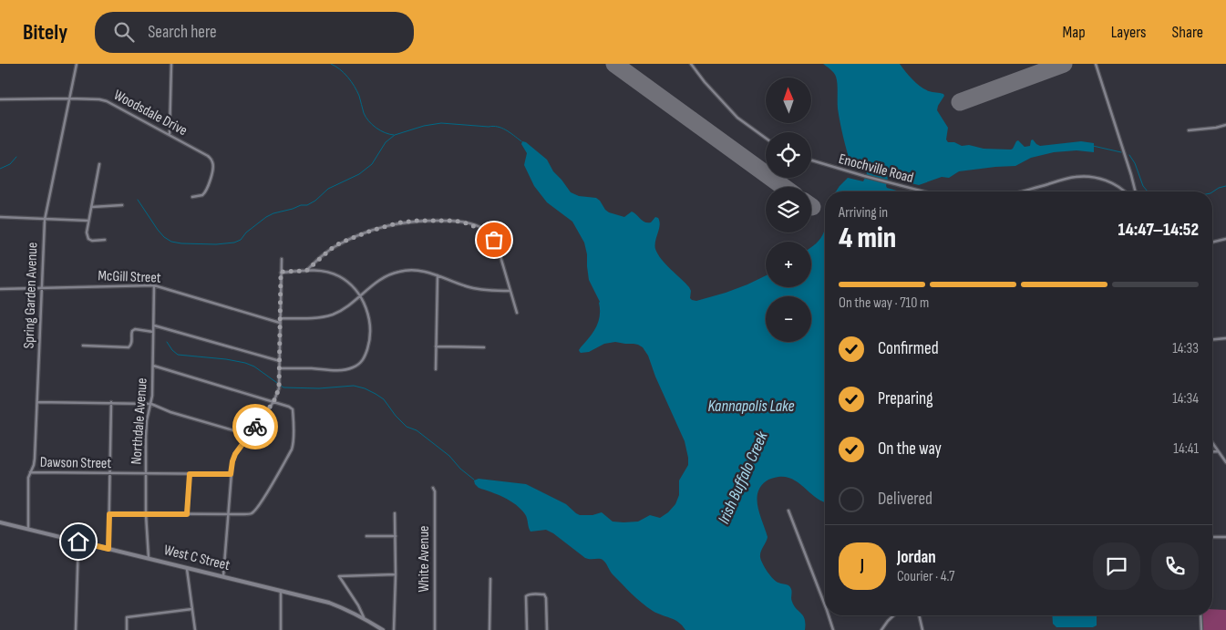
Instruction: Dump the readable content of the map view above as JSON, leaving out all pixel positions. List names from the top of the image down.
{
  "streets": {
    "main road": ["West C Street"],
    "street": [
      "Woodsdale Drive",
      "Enochville Road",
      "McGill Street",
      "Spring Garden Avenue",
      "Northdale Avenue",
      "Dawson Street",
      "White Avenue"
    ]
  },
  "crossings": [
    ["Woodsdale Drive", "Spring Garden Avenue"],
    ["McGill Street", "Spring Garden Avenue"],
    ["McGill Street", "Northdale Avenue"],
    ["Spring Garden Avenue", "Dawson Street"],
    ["Spring Garden Avenue", "West C Street"],
    ["Northdale Avenue", "Dawson Street"],
    ["Northdale Avenue", "West C Street"]
  ],
  "water": ["Kannapolis Lake", "Irish Buffalo Creek"],
  "north": "top",
  "page": {
    "header": "Bitely",
    "search": "Search here",
    "nav": ["Map", "Layers", "Share"],
    "map_buttons": ["+", "−"],
    "heading": ["4 min", "Arriving in", "14:47–14:52"],
    "panel": ["Jordan", "Courier · 4.7"],
    "bar": "On the way · 710 m",
    "list": [
      ["Confirmed", "14:33"],
      ["Preparing", "14:34"],
      ["On the way", "14:41"],
      "Delivered"
    ],
    "round": "J"
  }
}
